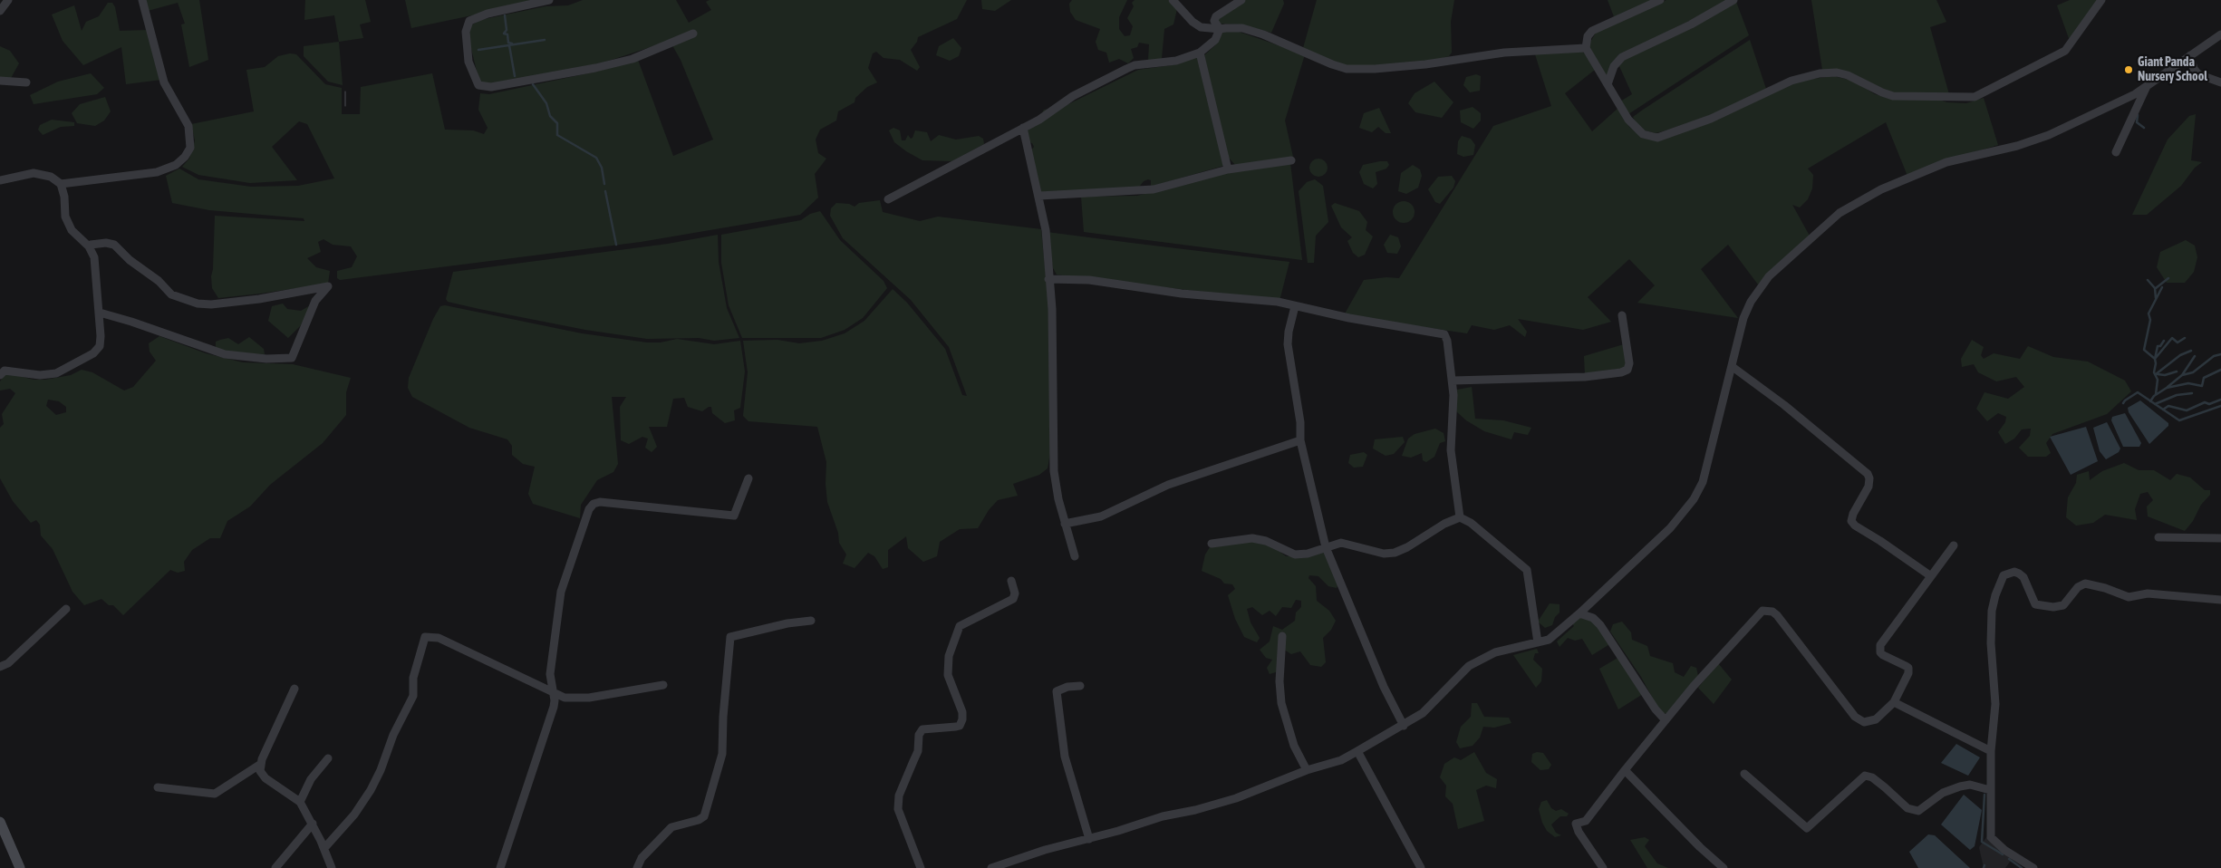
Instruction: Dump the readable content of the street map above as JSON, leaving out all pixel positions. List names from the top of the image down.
{
  "places": ["Giant Panda Nursery School"]
}
